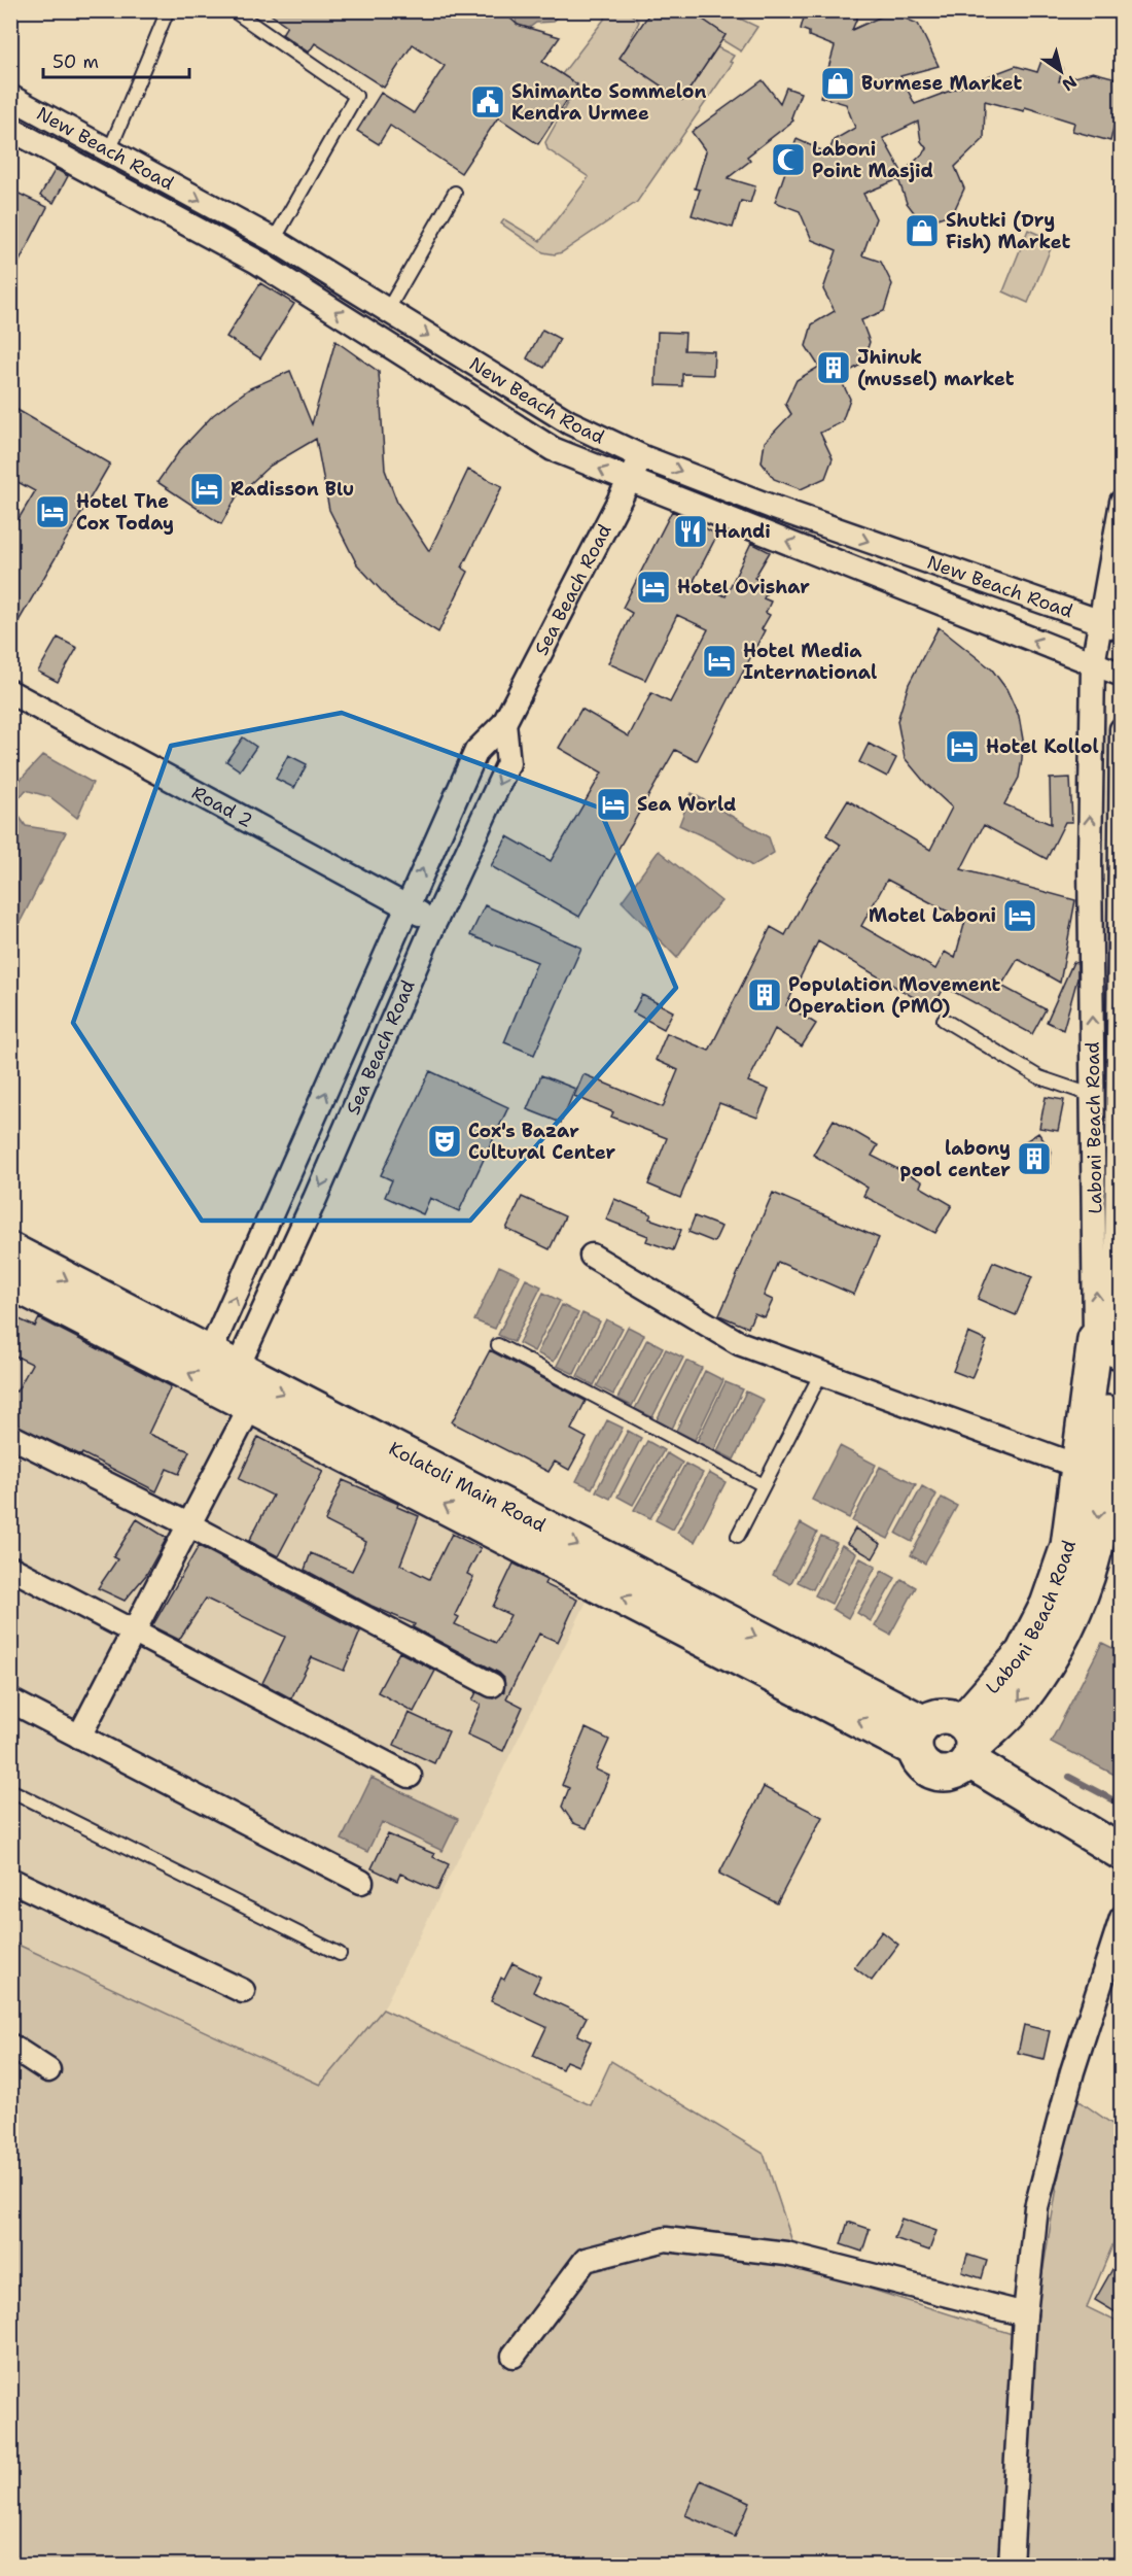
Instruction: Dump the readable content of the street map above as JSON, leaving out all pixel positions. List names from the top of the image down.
{
  "streets": {
    "main road": ["Laboni Beach Road", "Kolatoli Main Road"],
    "street": ["New Beach Road", "Sea Beach Road", "Road 2"]
  },
  "crossings": [
    ["New Beach Road", "Sea Beach Road"],
    ["New Beach Road", "Laboni Beach Road"],
    ["Sea Beach Road", "Road 2"],
    ["Sea Beach Road", "Kolatoli Main Road"],
    ["Laboni Beach Road", "Kolatoli Main Road"]
  ],
  "places": {
    "shop": ["Burmese Market", "Shutki (Dry Fish) Market"],
    "public building": ["Shimanto Sommelon Kendra Urmee"],
    "mosque": ["Laboni Point Masjid"],
    "building": ["Jhinuk (mussel) market", "Population Movement Operation (PMO)", "labony pool center"],
    "hotel": [
      "Radisson Blu",
      "Hotel The Cox Today",
      "Hotel Ovishar",
      "Hotel Media International",
      "Hotel Kollol",
      "Sea World",
      "Motel Laboni"
    ],
    "restaurant": ["Handi"],
    "theatre": ["Cox's Bazar Cultural Center"]
  },
  "scale_bar": "50 m",
  "north": "bottom right"
}
